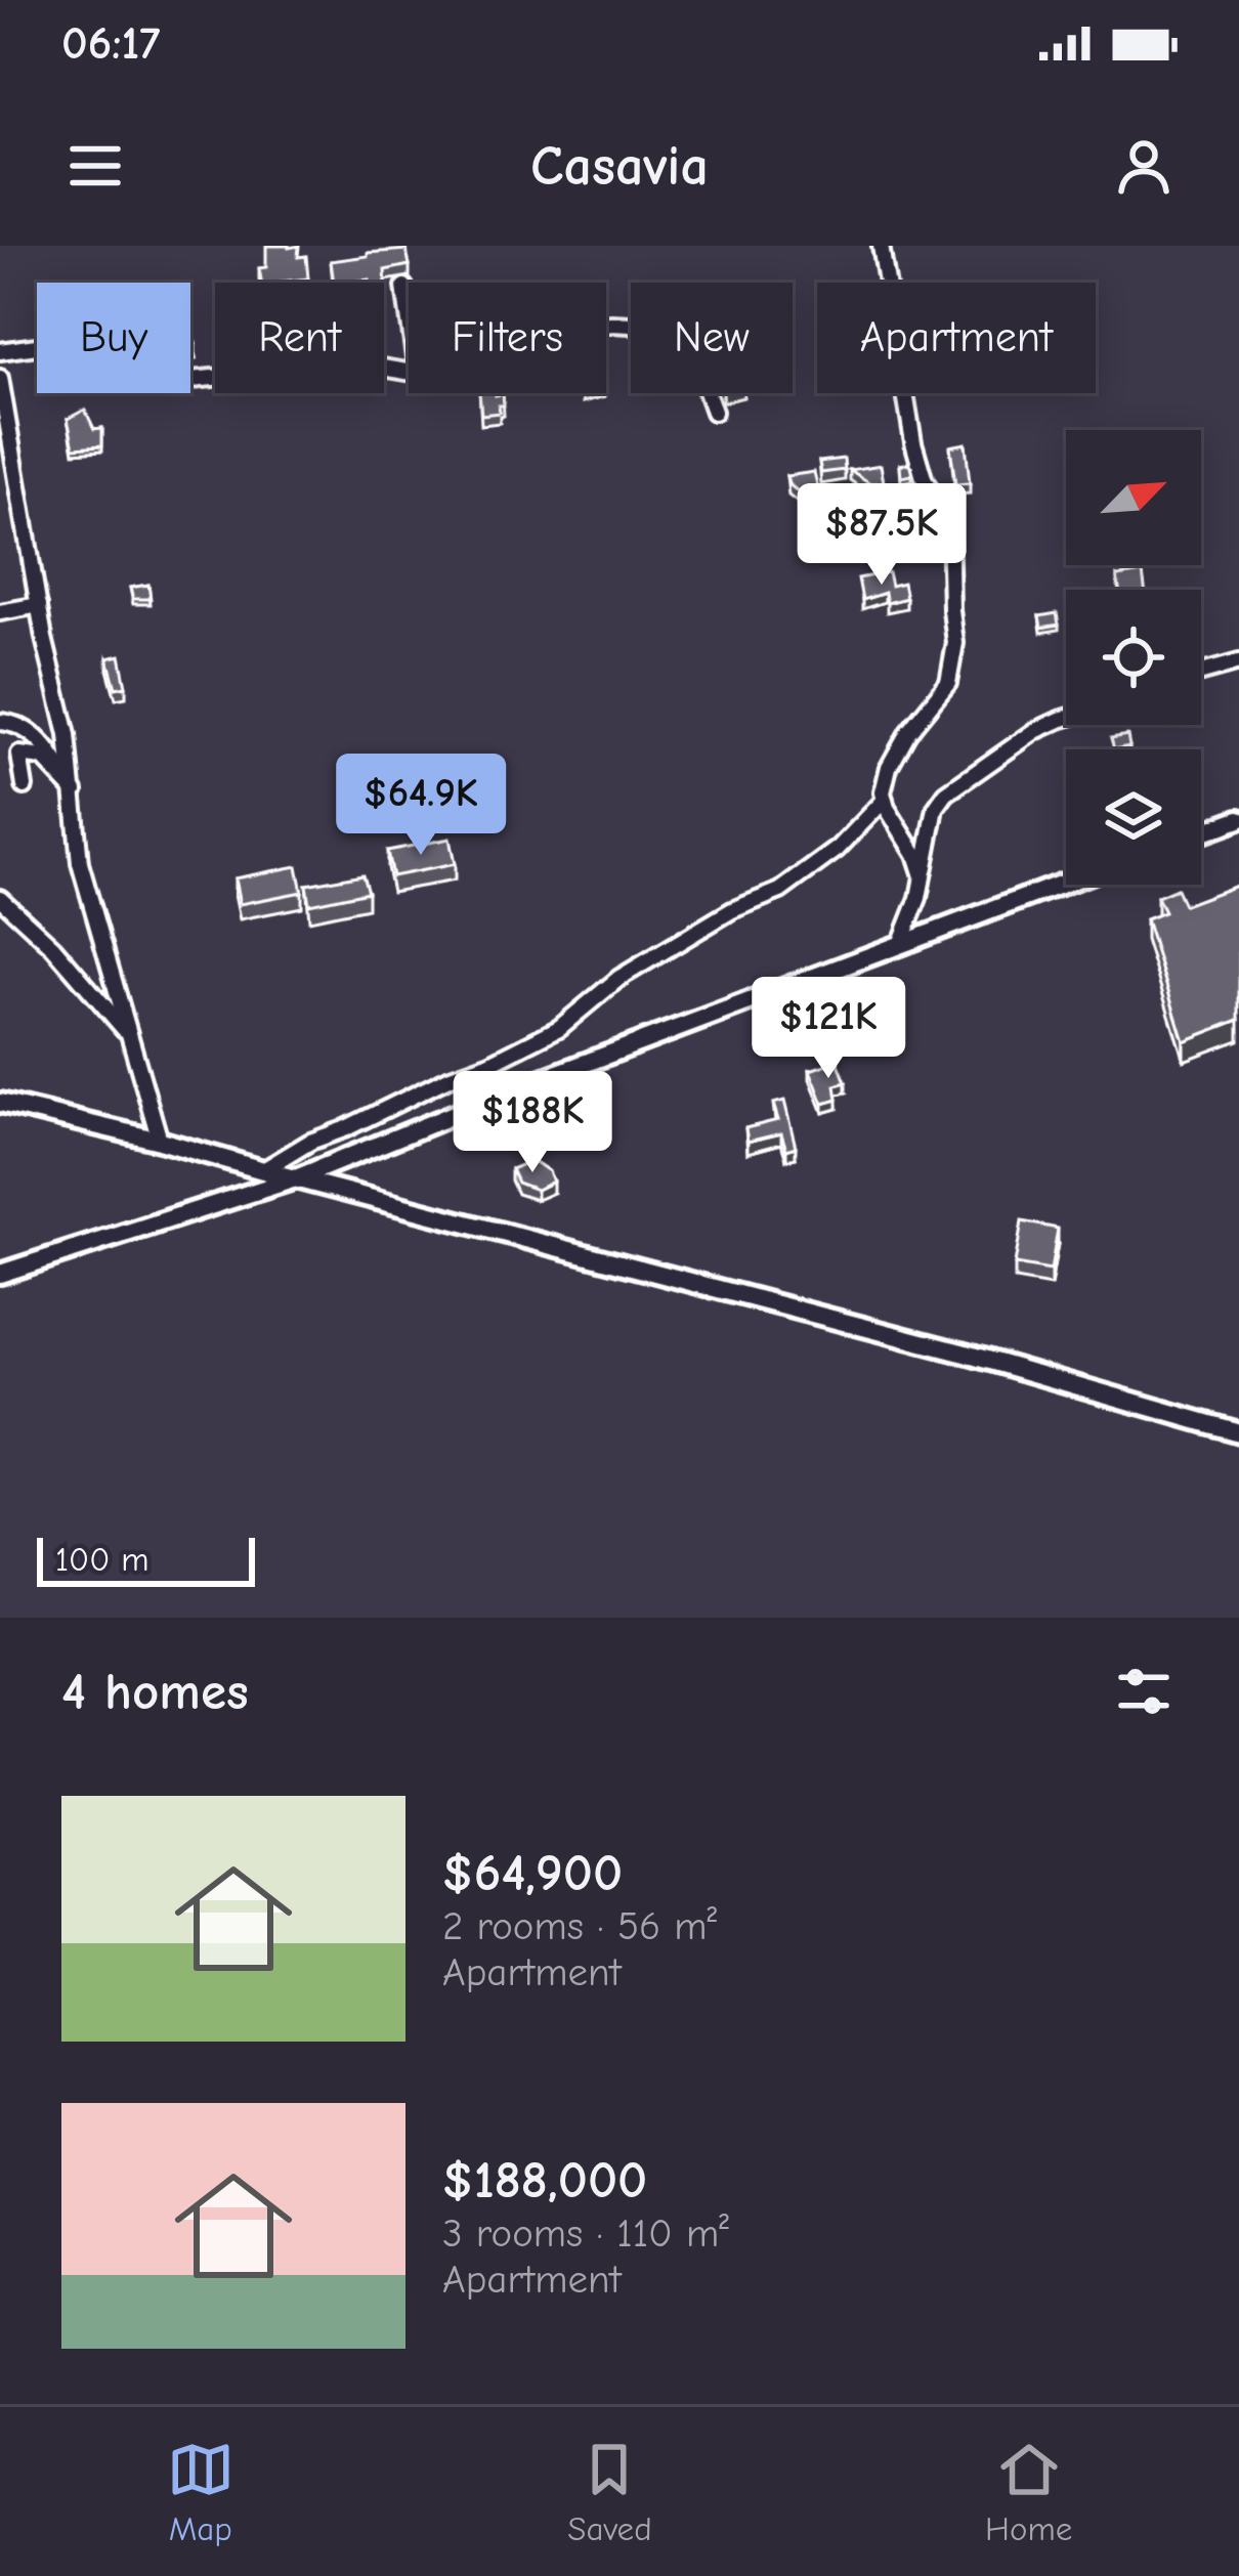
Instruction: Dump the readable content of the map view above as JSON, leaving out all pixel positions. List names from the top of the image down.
{
  "scale_bar": "100 m",
  "north": "top right",
  "page": {
    "status": "06:17",
    "header": "Casavia",
    "chip": [
      "Buy",
      "Rent",
      "Filters",
      "New",
      "Apartment"
    ],
    "price": [
      "$87.5K",
      "$64.9K",
      "$121K",
      "$188K"
    ],
    "scale": "100 m",
    "heading": "4 homes",
    "list": [
      {
        "name": "$64,900",
        "note": "2 rooms · 56 m² · Apartment"
      },
      {
        "name": "$188,000",
        "note": "3 rooms · 110 m² · Apartment"
      }
    ],
    "tabs": ["Map", "Saved", "Home"]
  }
}
